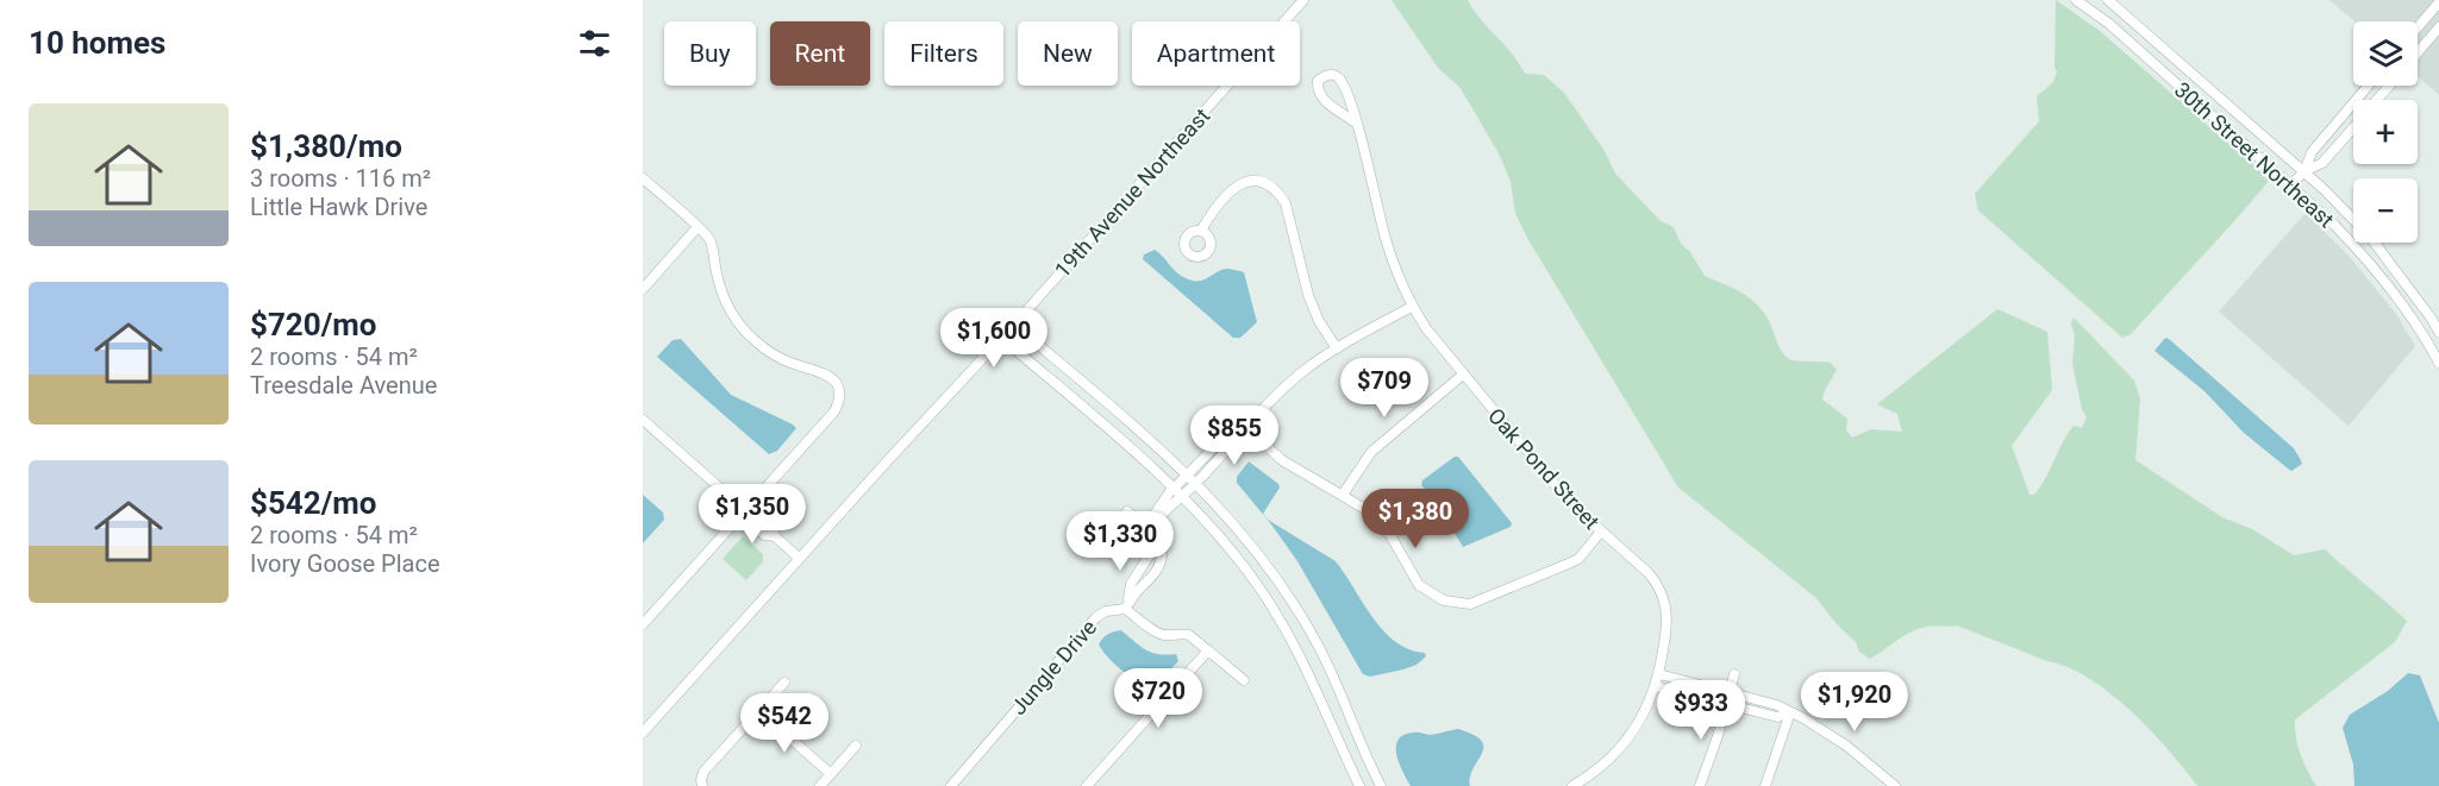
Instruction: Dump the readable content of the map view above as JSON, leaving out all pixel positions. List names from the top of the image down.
{
  "streets": {
    "street": [
      "30th Street Northeast",
      "19th Avenue Northeast",
      "Oak Pond Street",
      "Jungle Drive"
    ]
  },
  "page": {
    "heading": "10 homes",
    "map_buttons": ["+", "−"],
    "chip": [
      "Buy",
      "Rent",
      "Filters",
      "New",
      "Apartment"
    ],
    "list": [
      {
        "name": "$1,380/mo",
        "note": "3 rooms · 116 m² · Little Hawk Drive"
      },
      {
        "name": "$720/mo",
        "note": "2 rooms · 54 m² · Treesdale Avenue"
      },
      {
        "name": "$542/mo",
        "note": "2 rooms · 54 m² · Ivory Goose Place"
      }
    ],
    "price": [
      "$1,600",
      "$709",
      "$855",
      "$1,350",
      "$1,380",
      "$1,330",
      "$720",
      "$1,920",
      "$933",
      "$542"
    ]
  }
}
